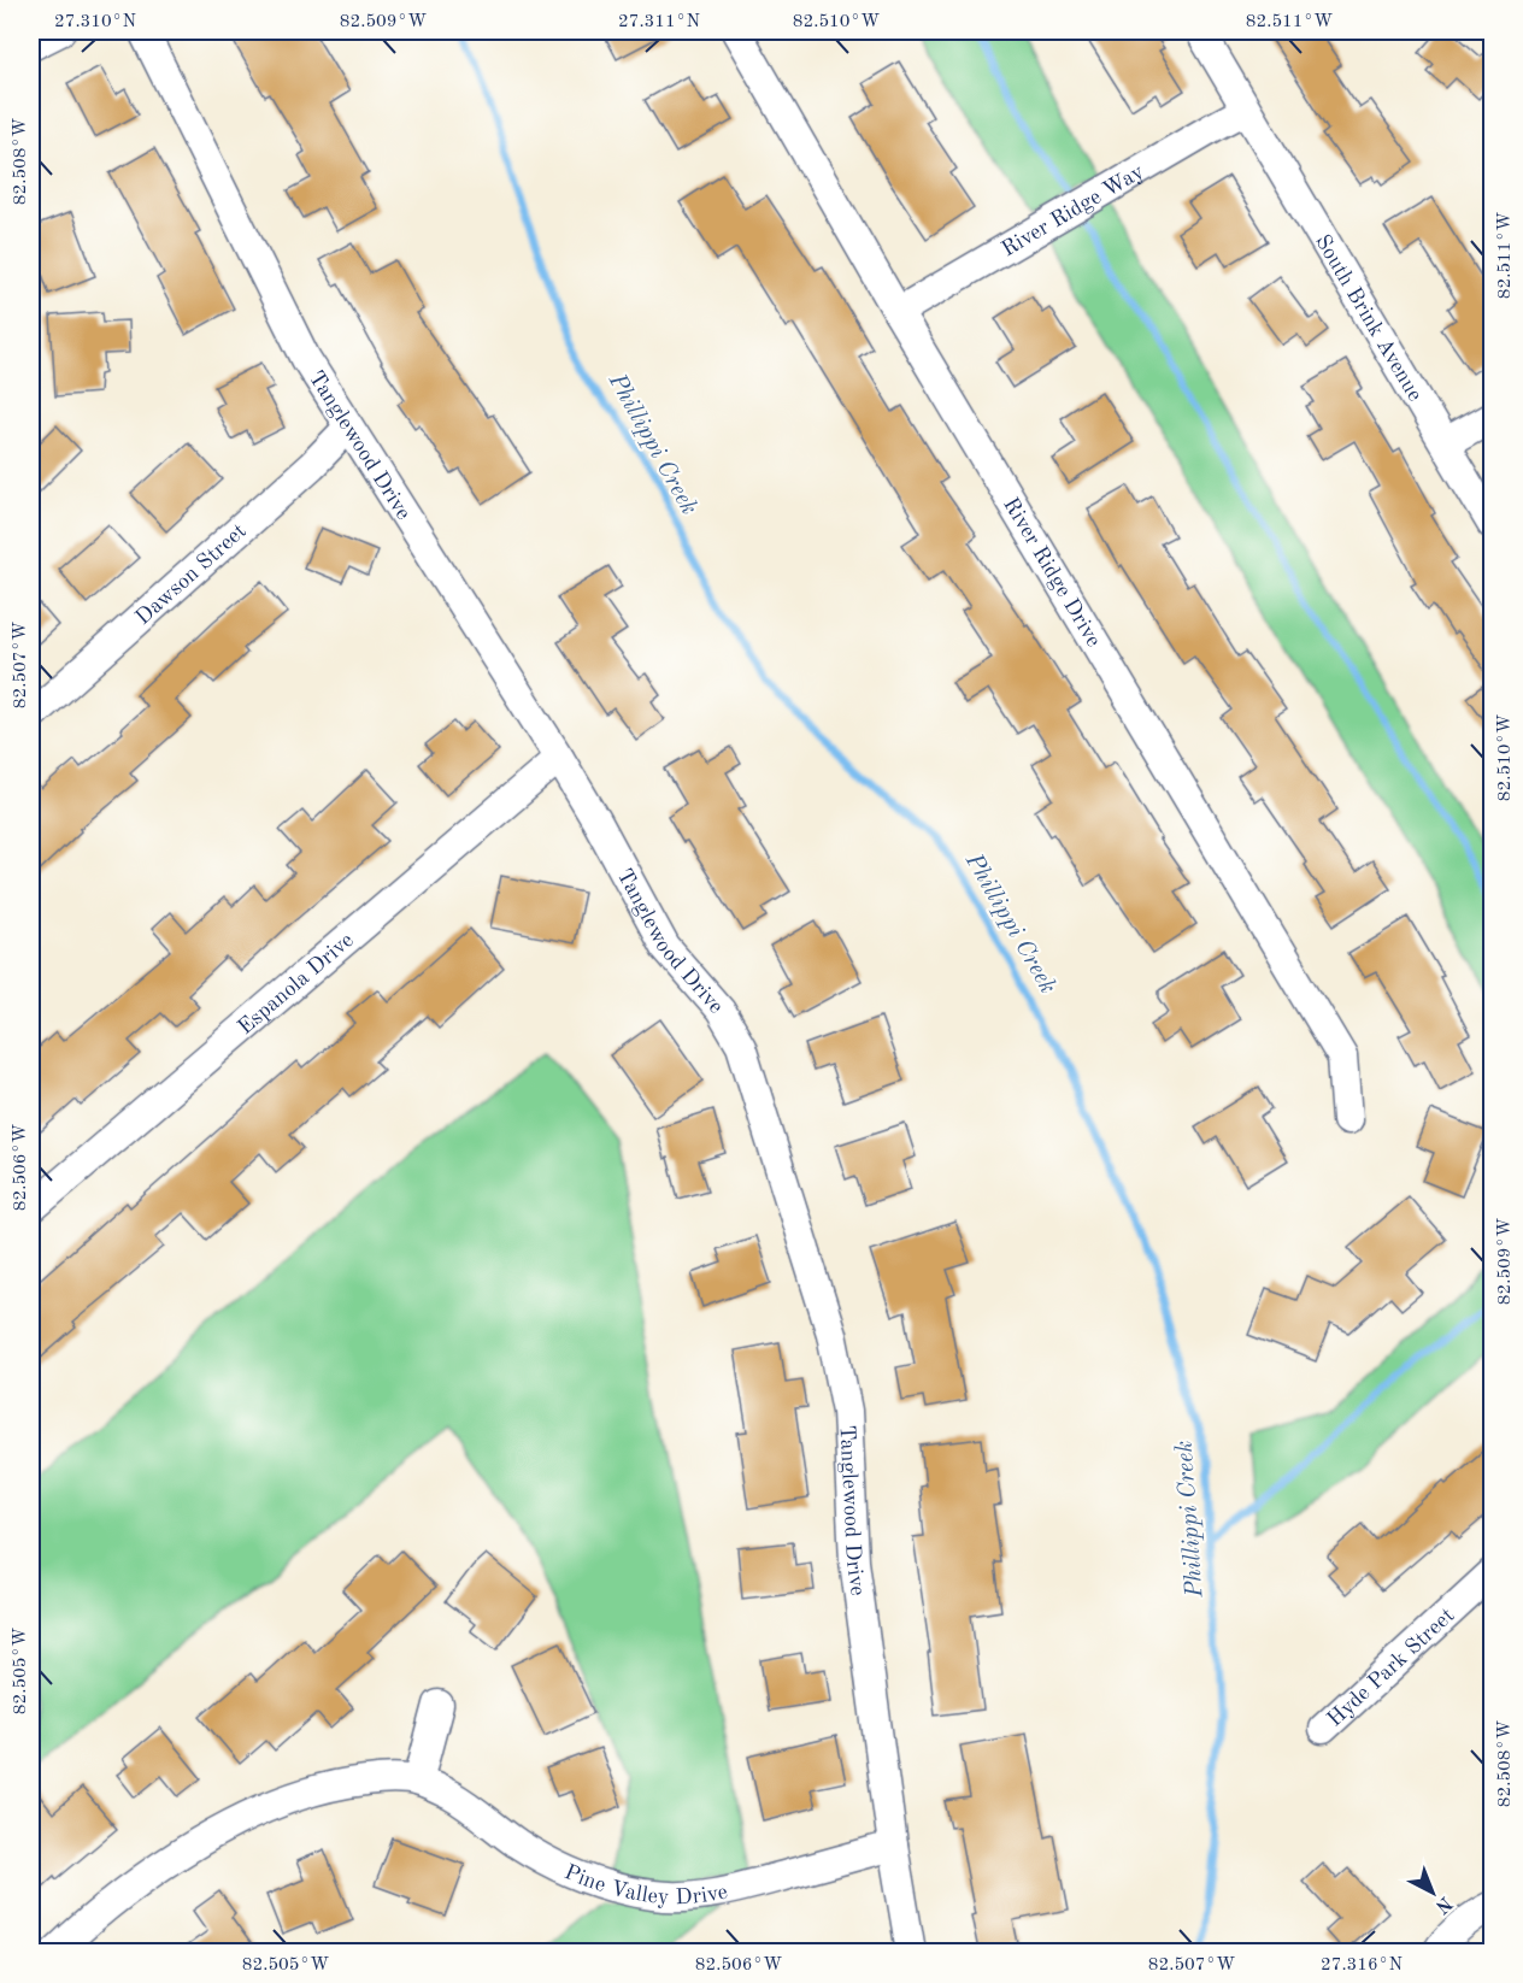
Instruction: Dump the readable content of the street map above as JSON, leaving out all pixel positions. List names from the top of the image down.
{
  "streets": {
    "street": [
      "River Ridge Way",
      "South Brink Avenue",
      "Tanglewood Drive",
      "River Ridge Drive",
      "Dawson Street",
      "Espanola Drive",
      "Hyde Park Street",
      "Pine Valley Drive"
    ]
  },
  "crossings": [
    ["River Ridge Way", "South Brink Avenue"],
    ["River Ridge Way", "River Ridge Drive"],
    ["Tanglewood Drive", "Dawson Street"],
    ["Tanglewood Drive", "Espanola Drive"],
    ["Tanglewood Drive", "Pine Valley Drive"]
  ],
  "water": ["Phillippi Creek"],
  "north": "bottom right",
  "coordinates": [
    "27.310°N",
    "82.509°W",
    "27.311°N",
    "82.510°W",
    "82.511°W",
    "82.508°W",
    "82.507°W",
    "82.506°W",
    "82.505°W",
    "27.316°N"
  ]
}
